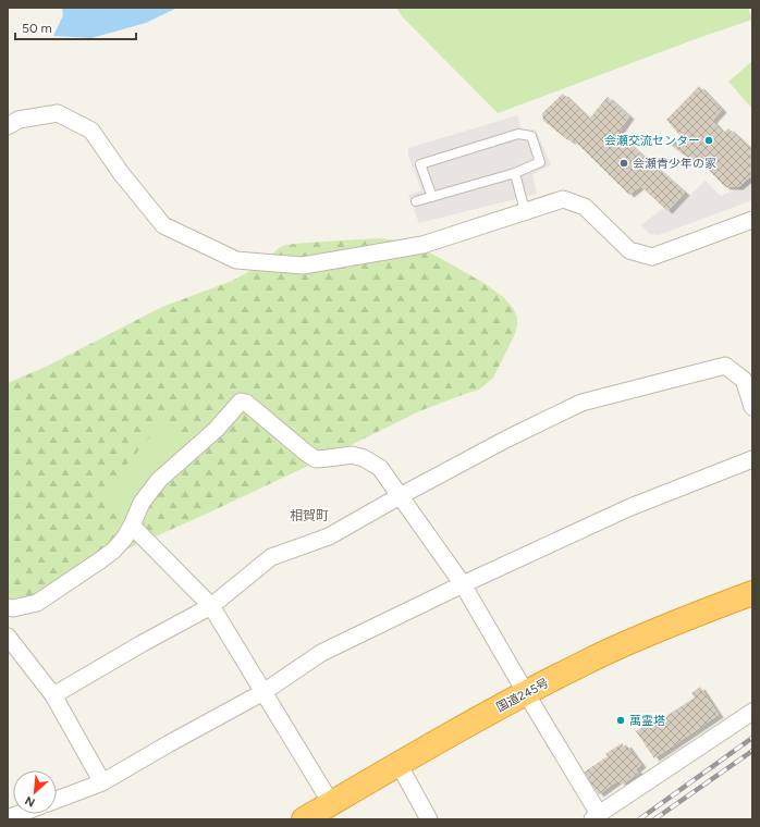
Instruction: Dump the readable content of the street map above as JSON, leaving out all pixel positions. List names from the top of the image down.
{
  "streets": {
    "highway": ["国道245号"]
  },
  "districts": ["相賀町"],
  "places": ["会瀬交流センター", "会瀬青少年の家", "萬霊塔"],
  "scale_bar": "50 m",
  "north": "bottom left"
}
